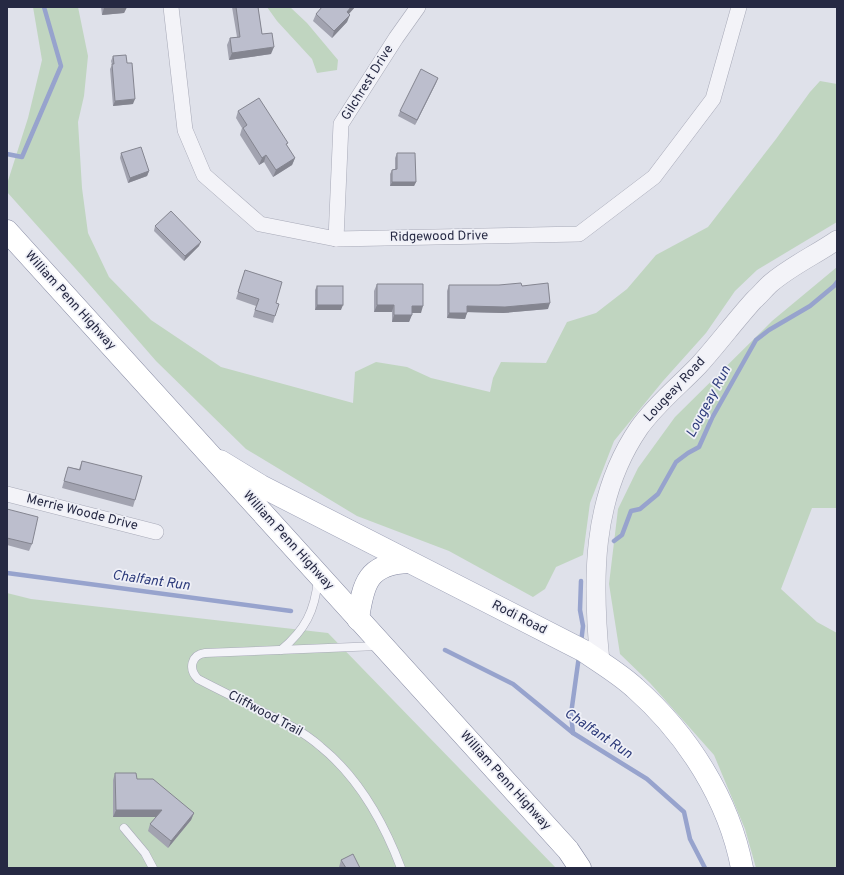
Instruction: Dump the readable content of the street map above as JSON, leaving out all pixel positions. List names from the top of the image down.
{
  "streets": {
    "main road": ["William Penn Highway", "Rodi Road"],
    "street": [
      "Gilchrest Drive",
      "Ridgewood Drive",
      "Lougeay Road",
      "Merrie Woode Drive"
    ],
    "lane": ["Cliffwood Trail"]
  },
  "crossings": [
    ["Gilchrest Drive", "Ridgewood Drive"],
    ["William Penn Highway", "Rodi Road"],
    ["William Penn Highway", "Cliffwood Trail"],
    ["Lougeay Road", "Rodi Road"]
  ],
  "water": ["Lougeay Run", "Chalfant Run"]
}
